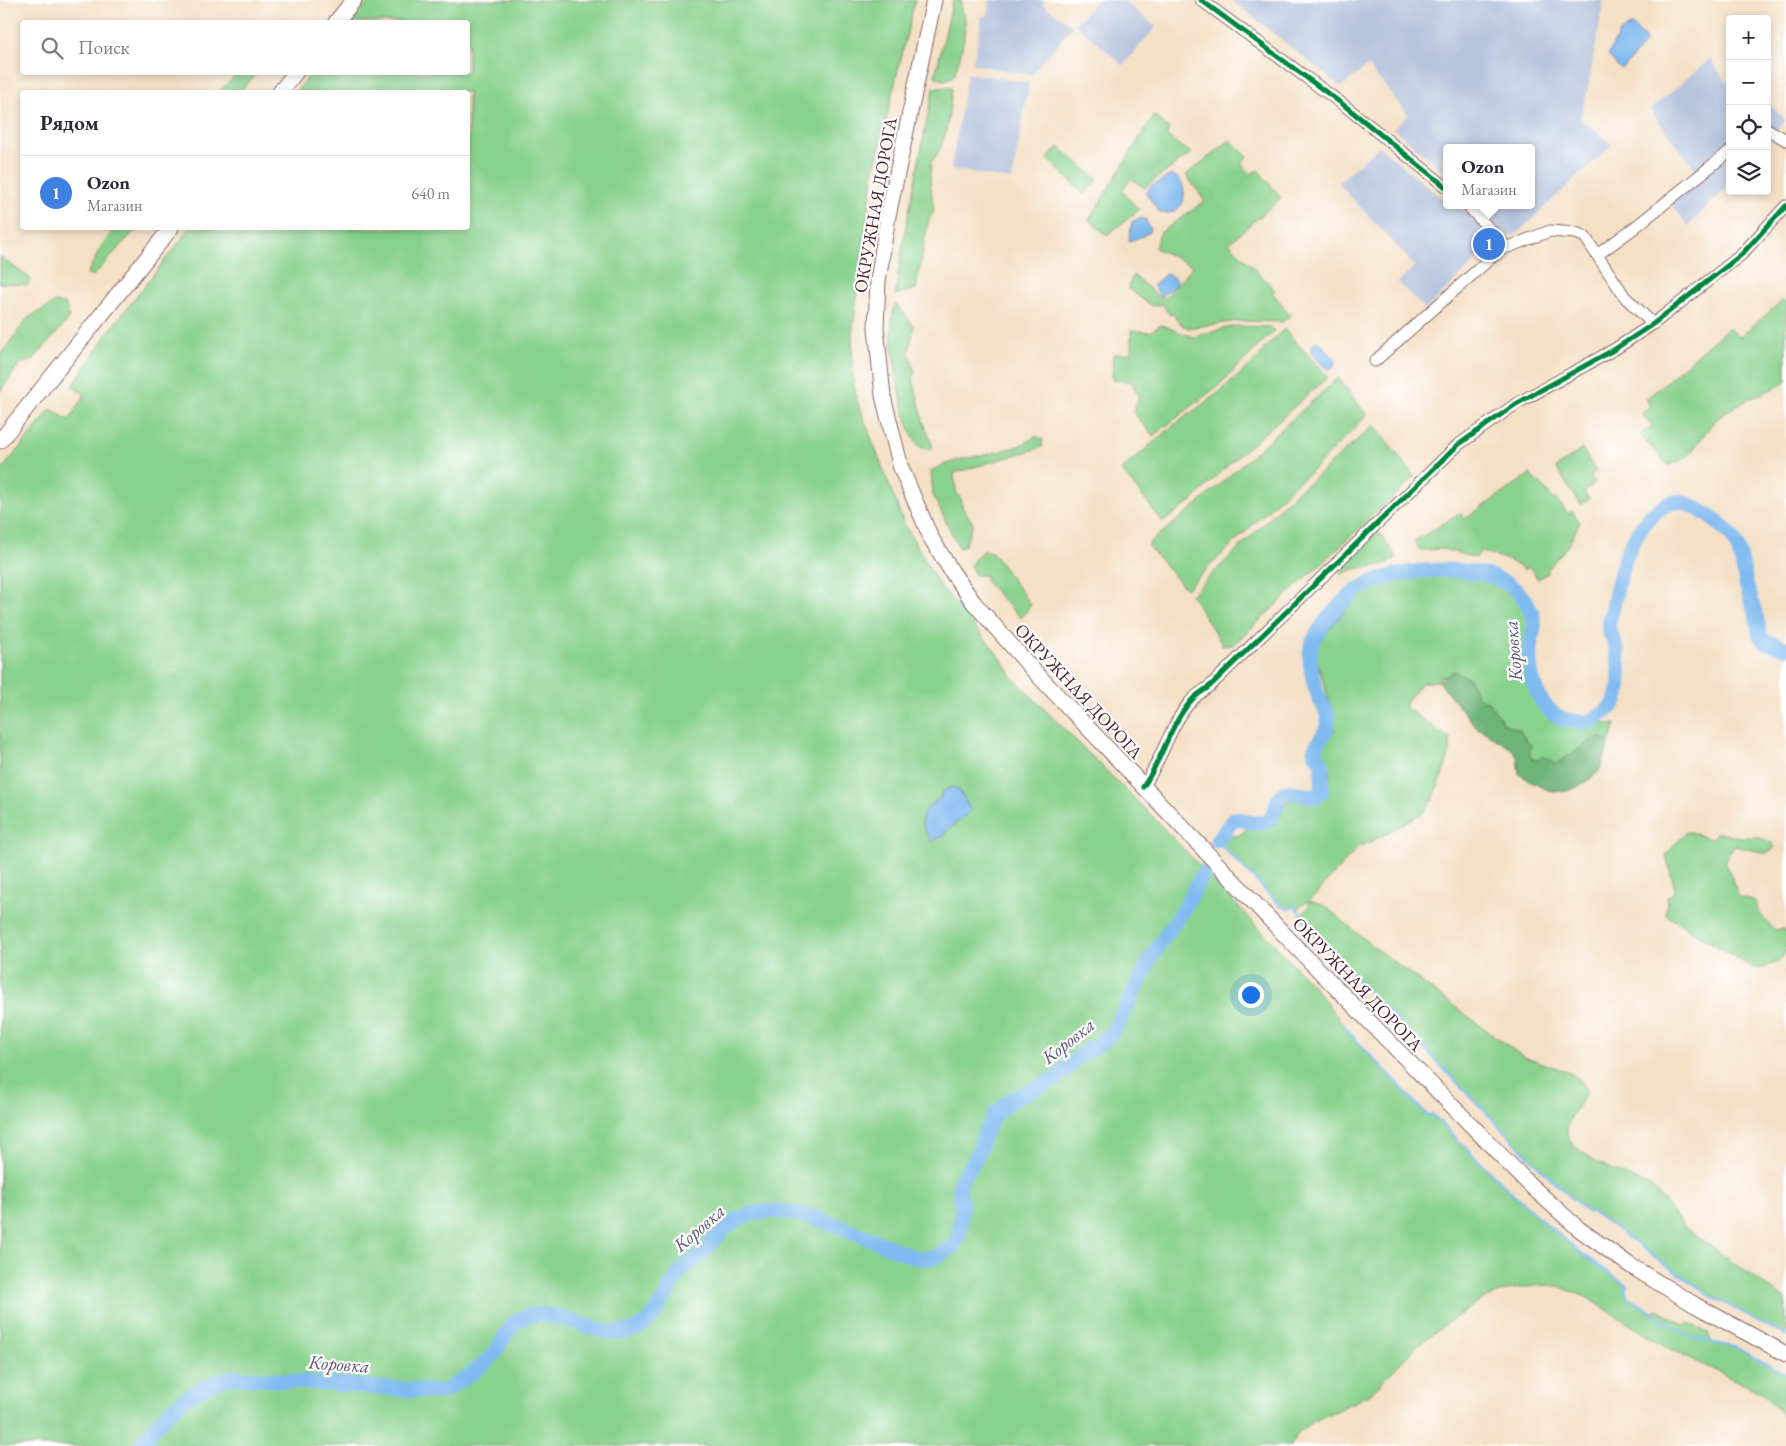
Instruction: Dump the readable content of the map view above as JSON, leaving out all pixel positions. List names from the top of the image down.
{
  "streets": {
    "main road": ["ОКРУЖНАЯ ДОРОГА"]
  },
  "water": ["Коровка"],
  "page": {
    "map_buttons": ["+", "−"],
    "search": "Поиск",
    "heading": "Рядом",
    "popup": ["Ozon", "Магазин"],
    "list": [
      {
        "mark": "1",
        "name": "Ozon",
        "note": "Магазин",
        "value": "640 m"
      }
    ],
    "pins": "1"
  }
}
